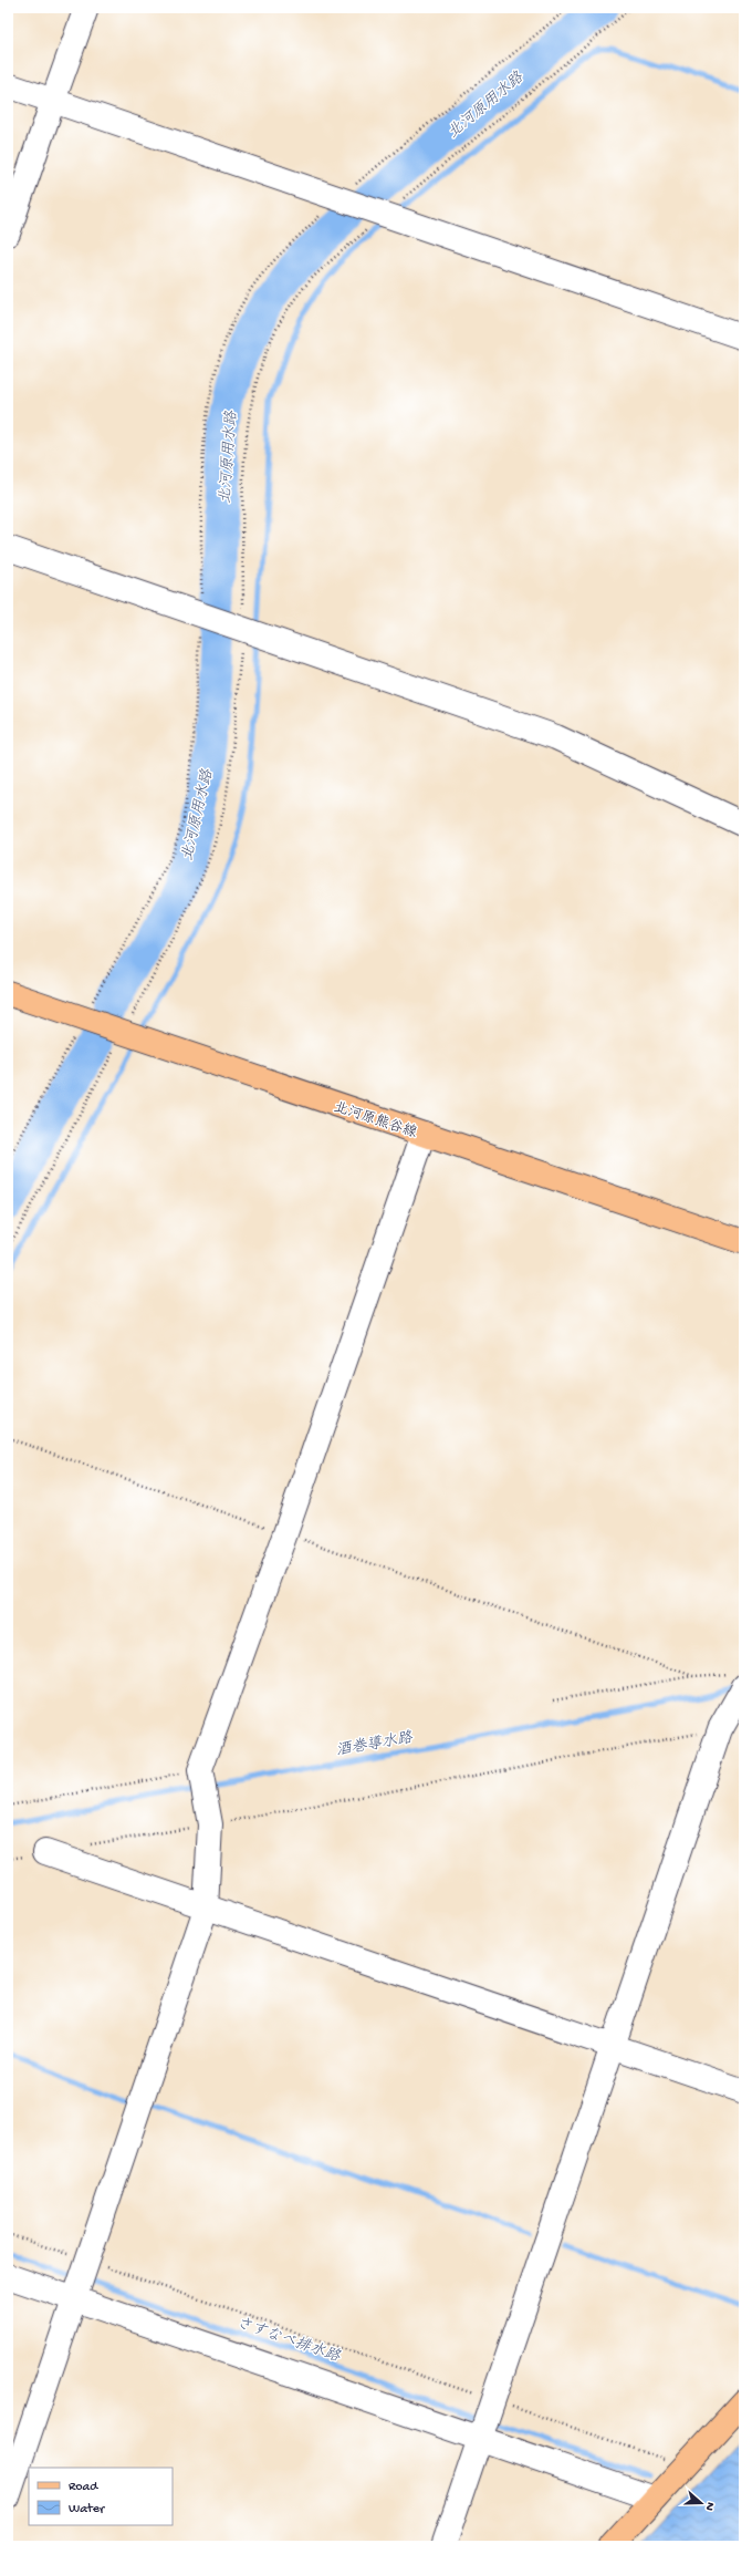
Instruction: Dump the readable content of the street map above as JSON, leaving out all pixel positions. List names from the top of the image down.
{
  "streets": {
    "main road": ["北河原熊谷線"]
  },
  "water": ["北河原用水路", "酒巻導水路", "さすなべ排水路"],
  "legend": ["Road", "Water"],
  "north": "right"
}
